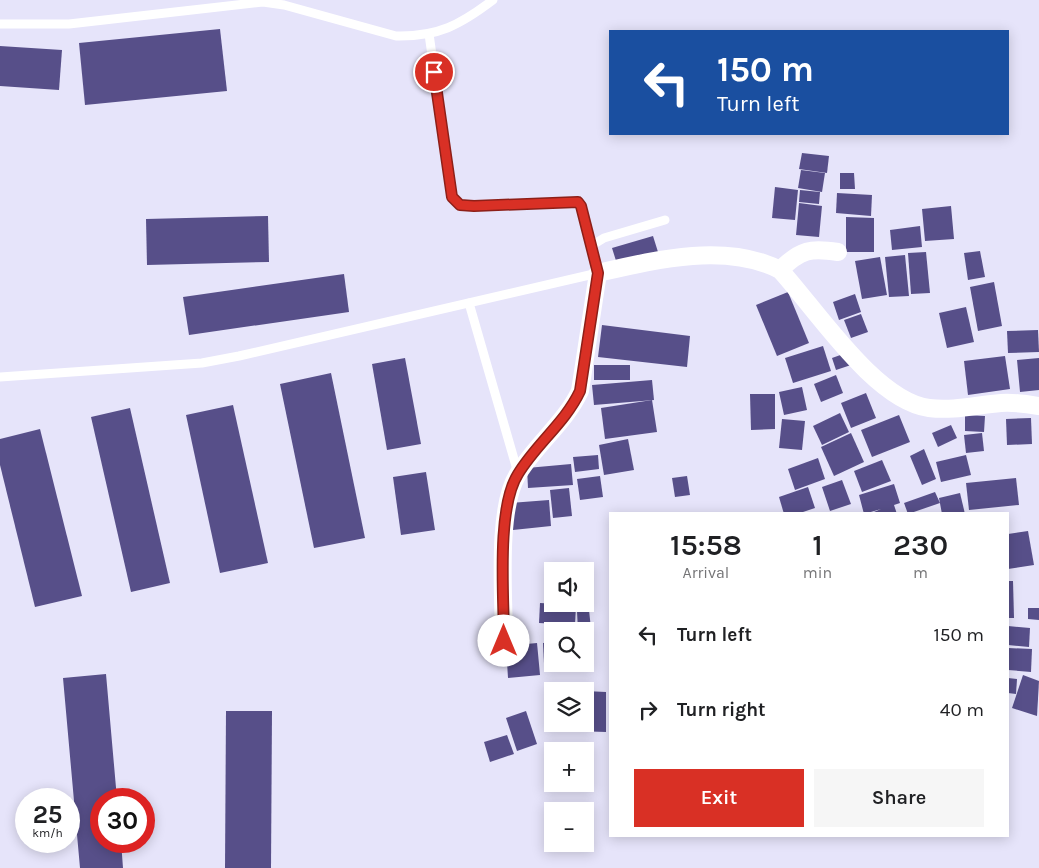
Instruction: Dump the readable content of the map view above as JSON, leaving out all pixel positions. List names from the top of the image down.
{
  "page": {
    "turn": ["150 m", "Turn left"],
    "eta": [
      "15:58",
      "Arrival",
      "1",
      "min",
      "230",
      "m"
    ],
    "map_buttons": ["+", "−"],
    "list": [
      {
        "name": "Turn left",
        "value": "150 m"
      },
      {
        "name": "Turn right",
        "value": "40 m"
      }
    ],
    "buttons": ["Exit", "Share"],
    "speed": "25 km/h",
    "limit": "30"
  }
}
